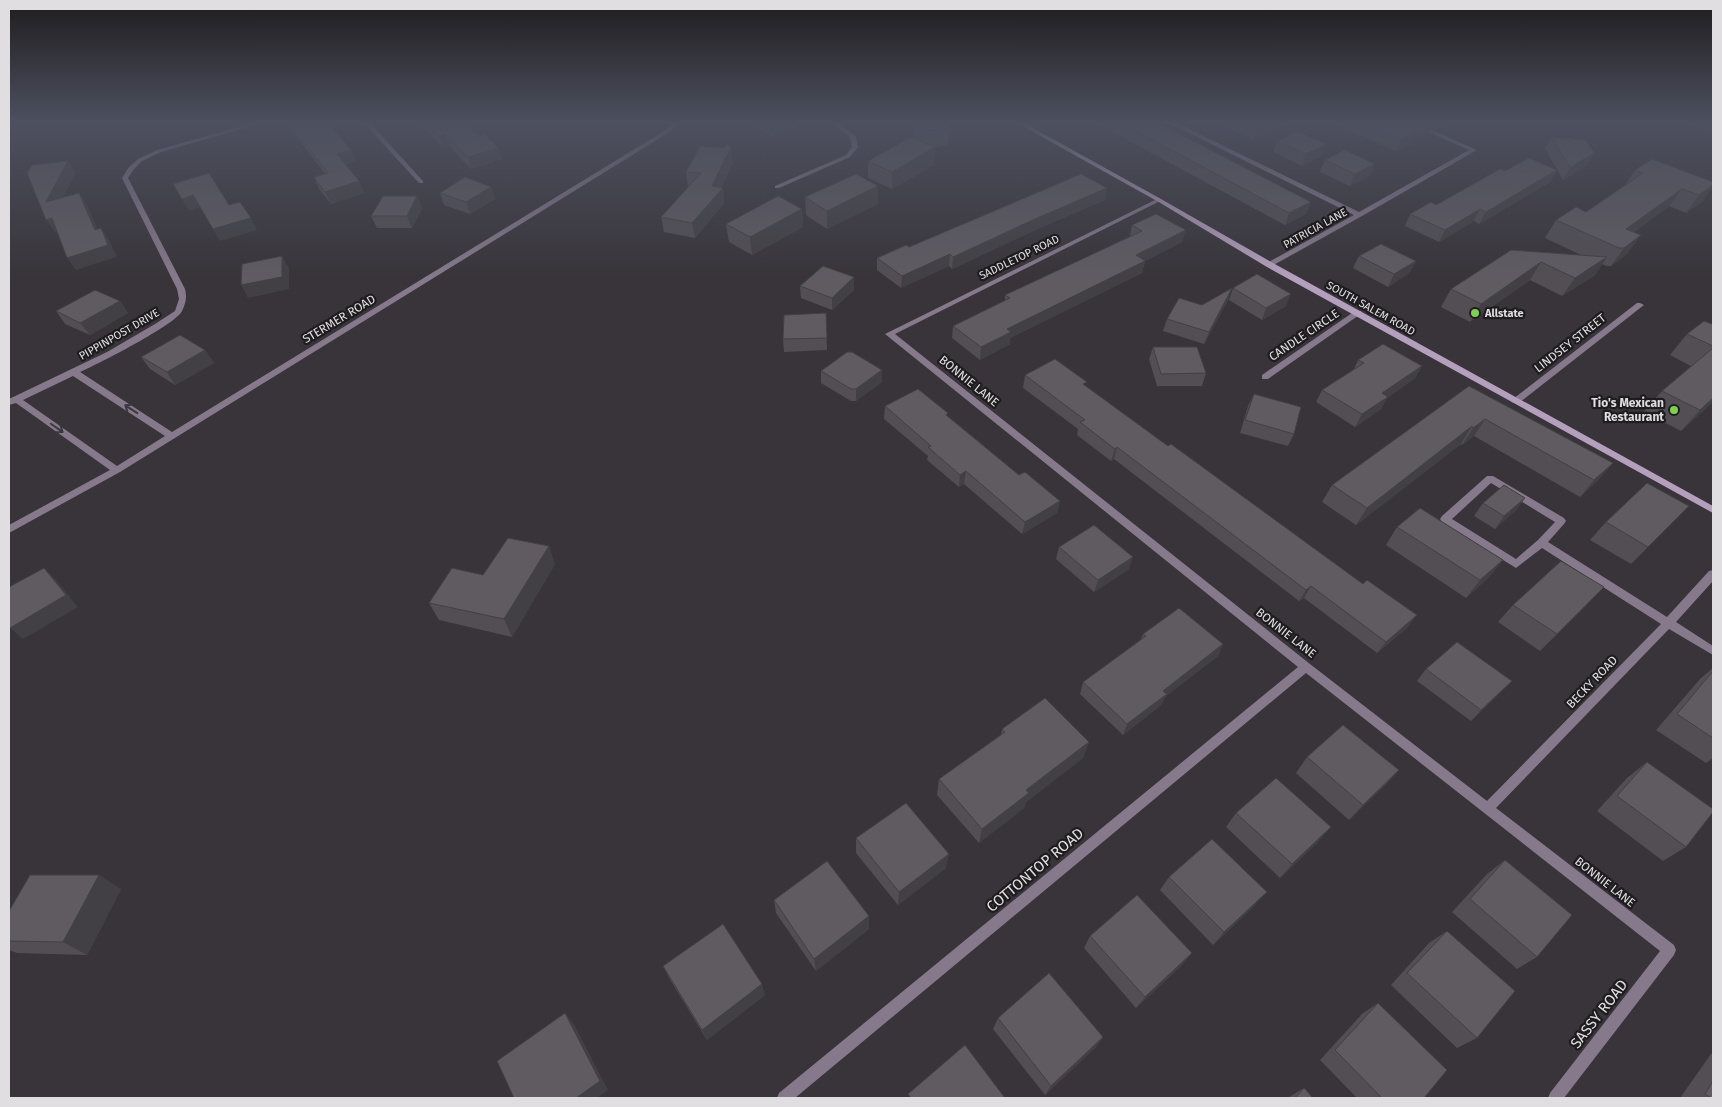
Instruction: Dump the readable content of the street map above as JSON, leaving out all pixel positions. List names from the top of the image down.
{
  "streets": {
    "main road": ["SOUTH SALEM ROAD"],
    "street": [
      "PATRICIA LANE",
      "SADDLETOP ROAD",
      "STERMER ROAD",
      "PIPPINPOST DRIVE",
      "CANDLE CIRCLE",
      "LINDSEY STREET",
      "BONNIE LANE",
      "BECKY ROAD",
      "COTTONTOP ROAD",
      "SASSY ROAD"
    ]
  },
  "crossings": [
    ["PATRICIA LANE", "SOUTH SALEM ROAD"],
    ["SADDLETOP ROAD", "SOUTH SALEM ROAD"],
    ["SADDLETOP ROAD", "BONNIE LANE"],
    ["SOUTH SALEM ROAD", "CANDLE CIRCLE"],
    ["SOUTH SALEM ROAD", "LINDSEY STREET"],
    ["STERMER ROAD", "PIPPINPOST DRIVE"],
    ["BONNIE LANE", "BECKY ROAD"],
    ["BONNIE LANE", "COTTONTOP ROAD"],
    ["BONNIE LANE", "SASSY ROAD"]
  ],
  "places": ["Allstate", "Tio's Mexican Restaurant"]
}
